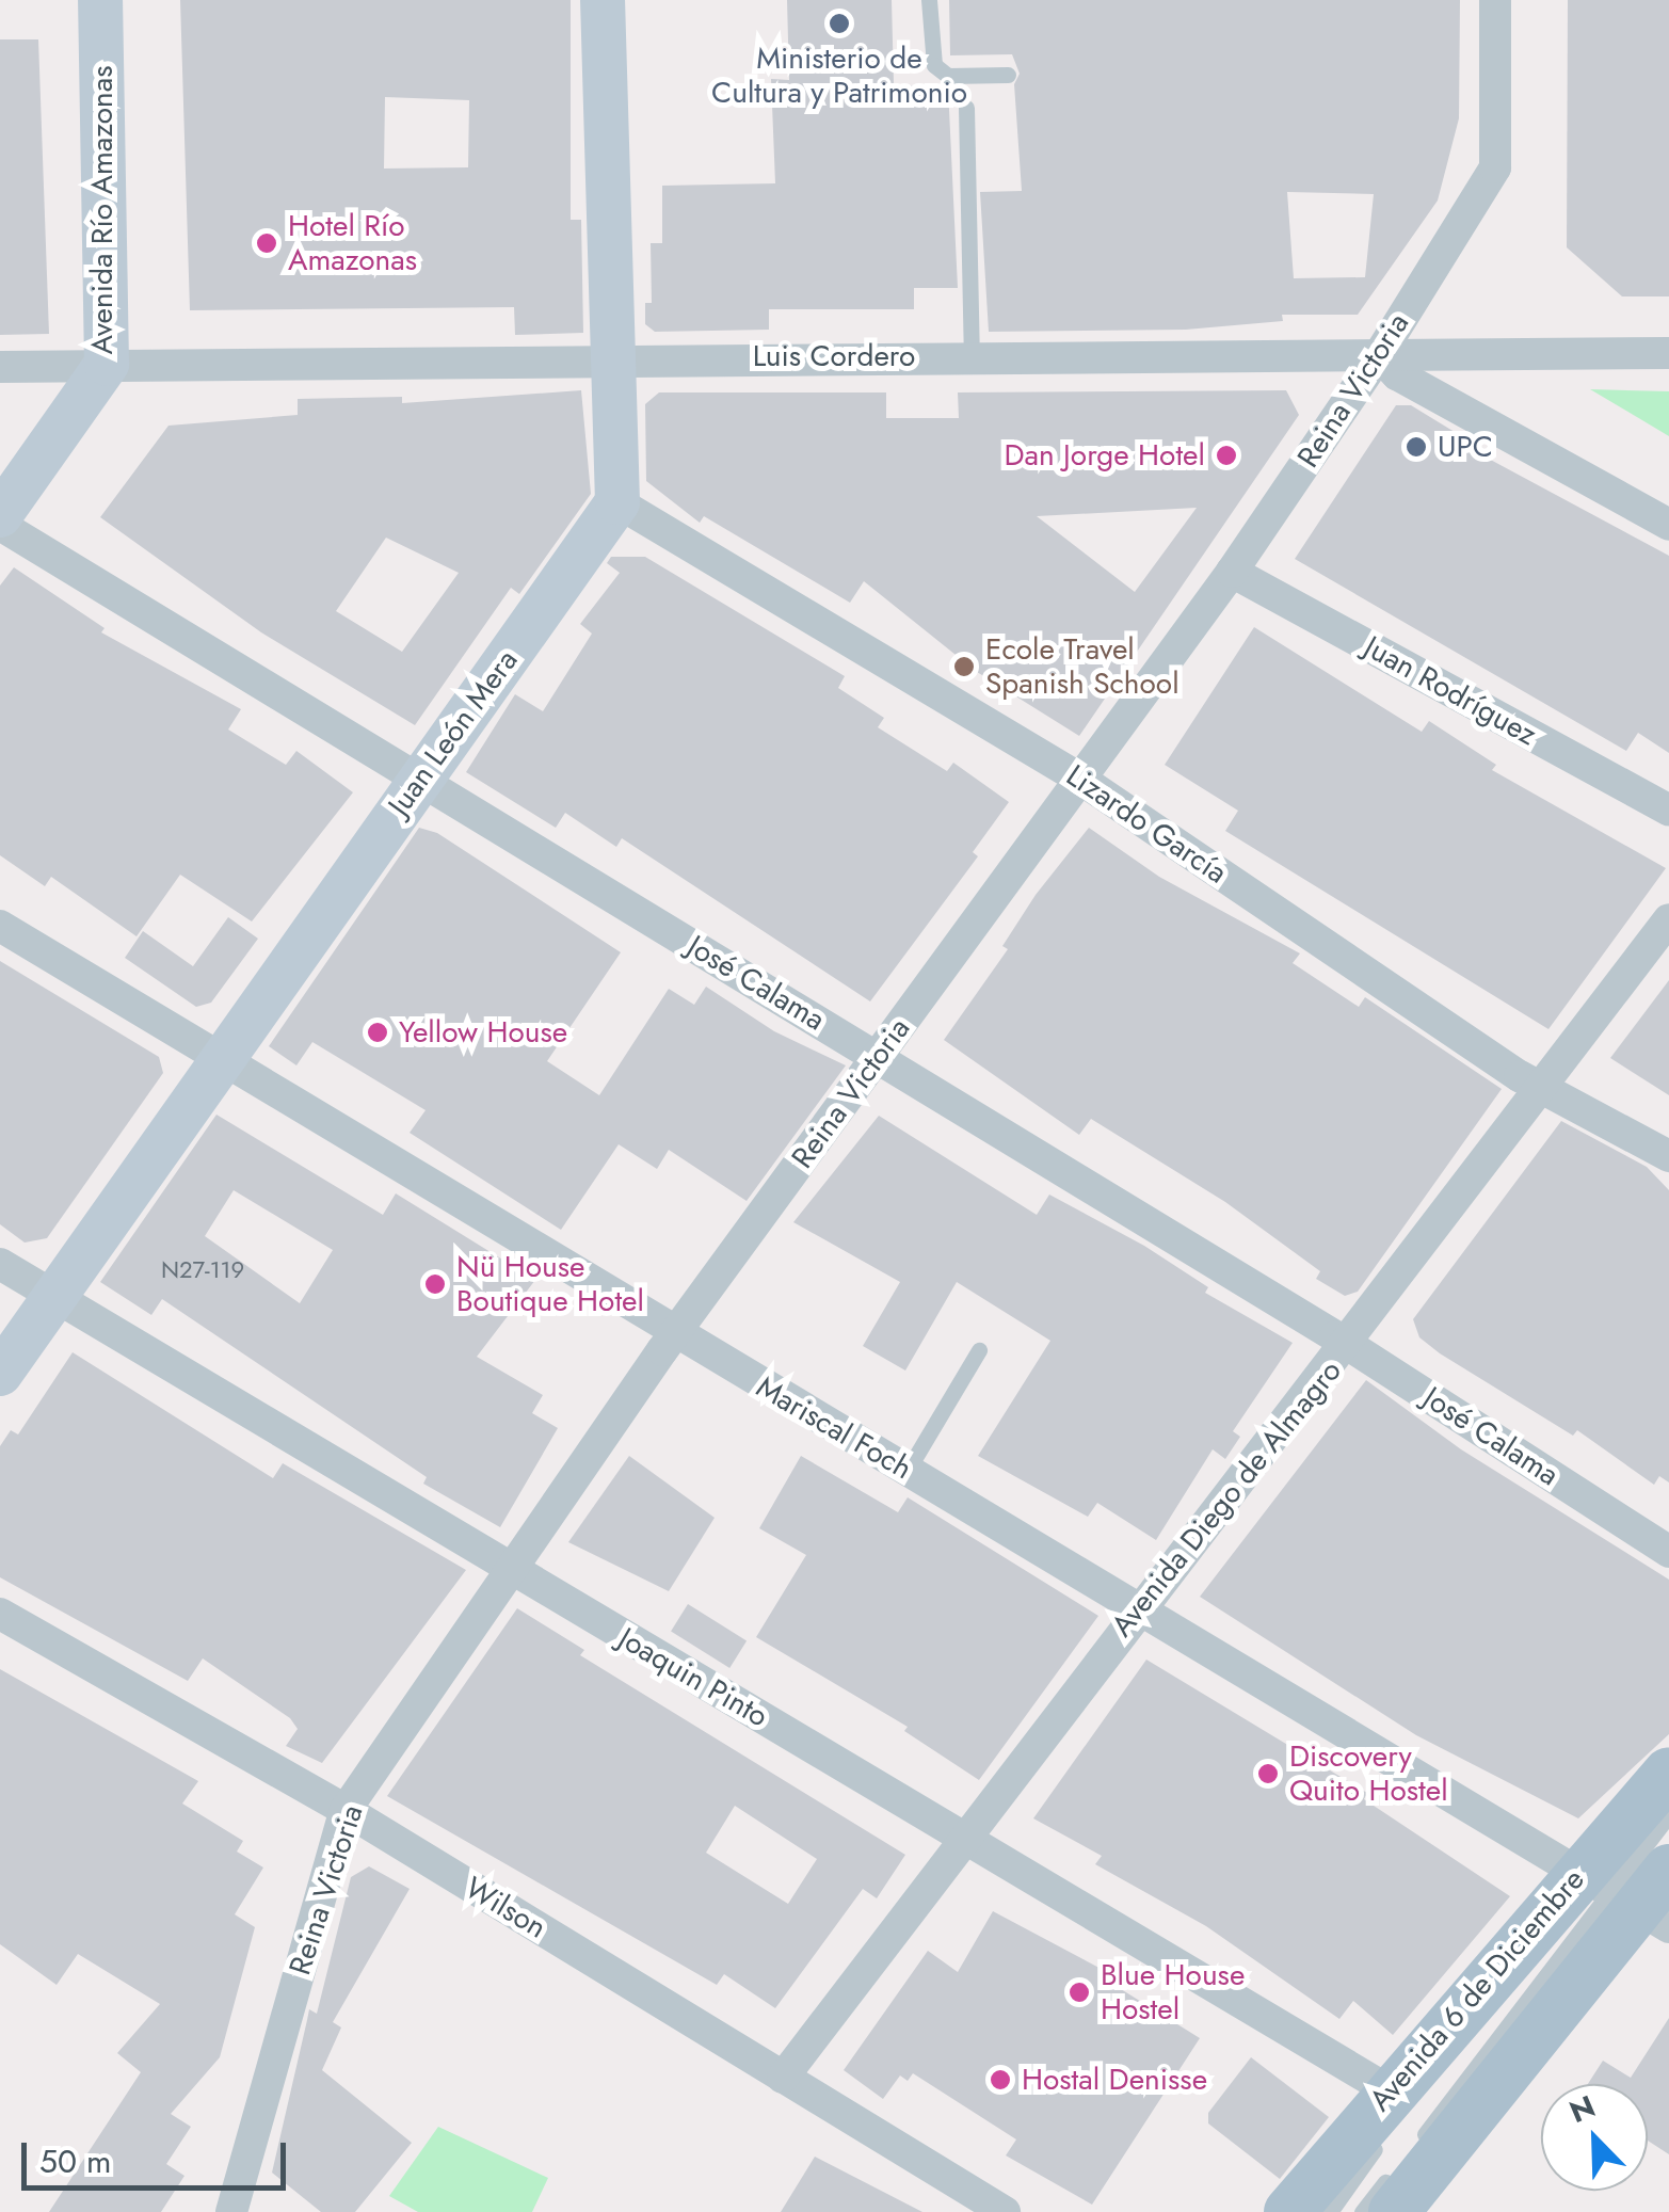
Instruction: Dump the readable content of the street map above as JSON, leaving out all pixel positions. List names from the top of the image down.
{
  "streets": {
    "main road": ["Avenida 6 de Diciembre"],
    "street": [
      "Avenida Río Amazonas",
      "Luis Cordero",
      "Reina Victoria",
      "Juan Rodríguez",
      "Juan León Mera",
      "Lizardo García",
      "José Calama",
      "Mariscal Foch",
      "Avenida Diego de Almagro",
      "Joaquin Pinto",
      "Wilson"
    ]
  },
  "crossings": [
    ["Avenida Río Amazonas", "Luis Cordero"],
    ["Luis Cordero", "Reina Victoria"],
    ["Reina Victoria", "Juan Rodríguez"],
    ["Reina Victoria", "Lizardo García"],
    ["Reina Victoria", "José Calama"],
    ["Reina Victoria", "Mariscal Foch"],
    ["Reina Victoria", "Joaquin Pinto"],
    ["Reina Victoria", "Wilson"],
    ["Juan León Mera", "Lizardo García"],
    ["Juan León Mera", "José Calama"],
    ["Juan León Mera", "Mariscal Foch"],
    ["Juan León Mera", "Joaquin Pinto"],
    ["Lizardo García", "Avenida Diego de Almagro"],
    ["José Calama", "Avenida Diego de Almagro"],
    ["Mariscal Foch", "Avenida Diego de Almagro"],
    ["Mariscal Foch", "Avenida 6 de Diciembre"],
    ["Avenida Diego de Almagro", "Joaquin Pinto"],
    ["Avenida Diego de Almagro", "Wilson"],
    ["Joaquin Pinto", "Avenida 6 de Diciembre"]
  ],
  "places": [
    "Ministerio de Cultura y Patrimonio",
    "Hotel Río Amazonas",
    "UPC",
    "Dan Jorge Hotel",
    "Ecole Travel Spanish School",
    "Yellow House",
    "Nü House Boutique Hotel",
    "Discovery Quito Hostel",
    "Blue House Hostel",
    "Hostal Denisse"
  ],
  "house_numbers": ["N27-119"],
  "scale_bar": "50 m",
  "north": "top left"
}
